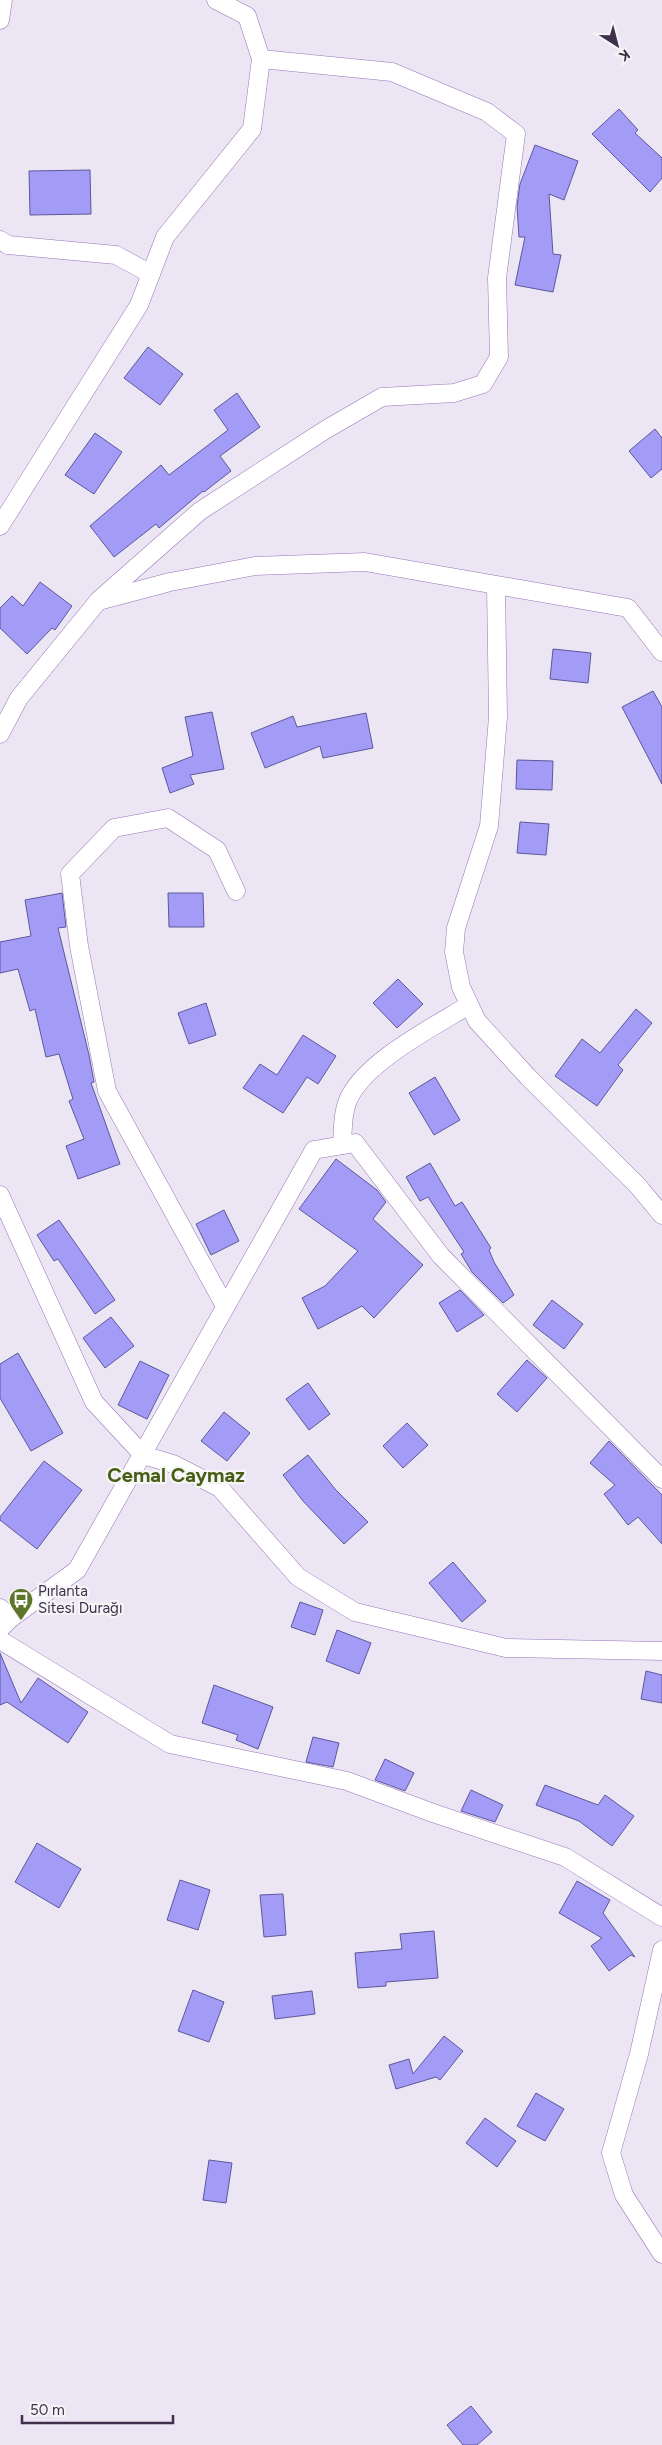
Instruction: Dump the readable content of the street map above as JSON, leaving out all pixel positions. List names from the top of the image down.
{
  "districts": ["Cemal Caymaz"],
  "places": {
    "bus stop": ["Pırlanta Sitesi Durağı"]
  },
  "scale_bar": "50 m",
  "north": "bottom right"
}
